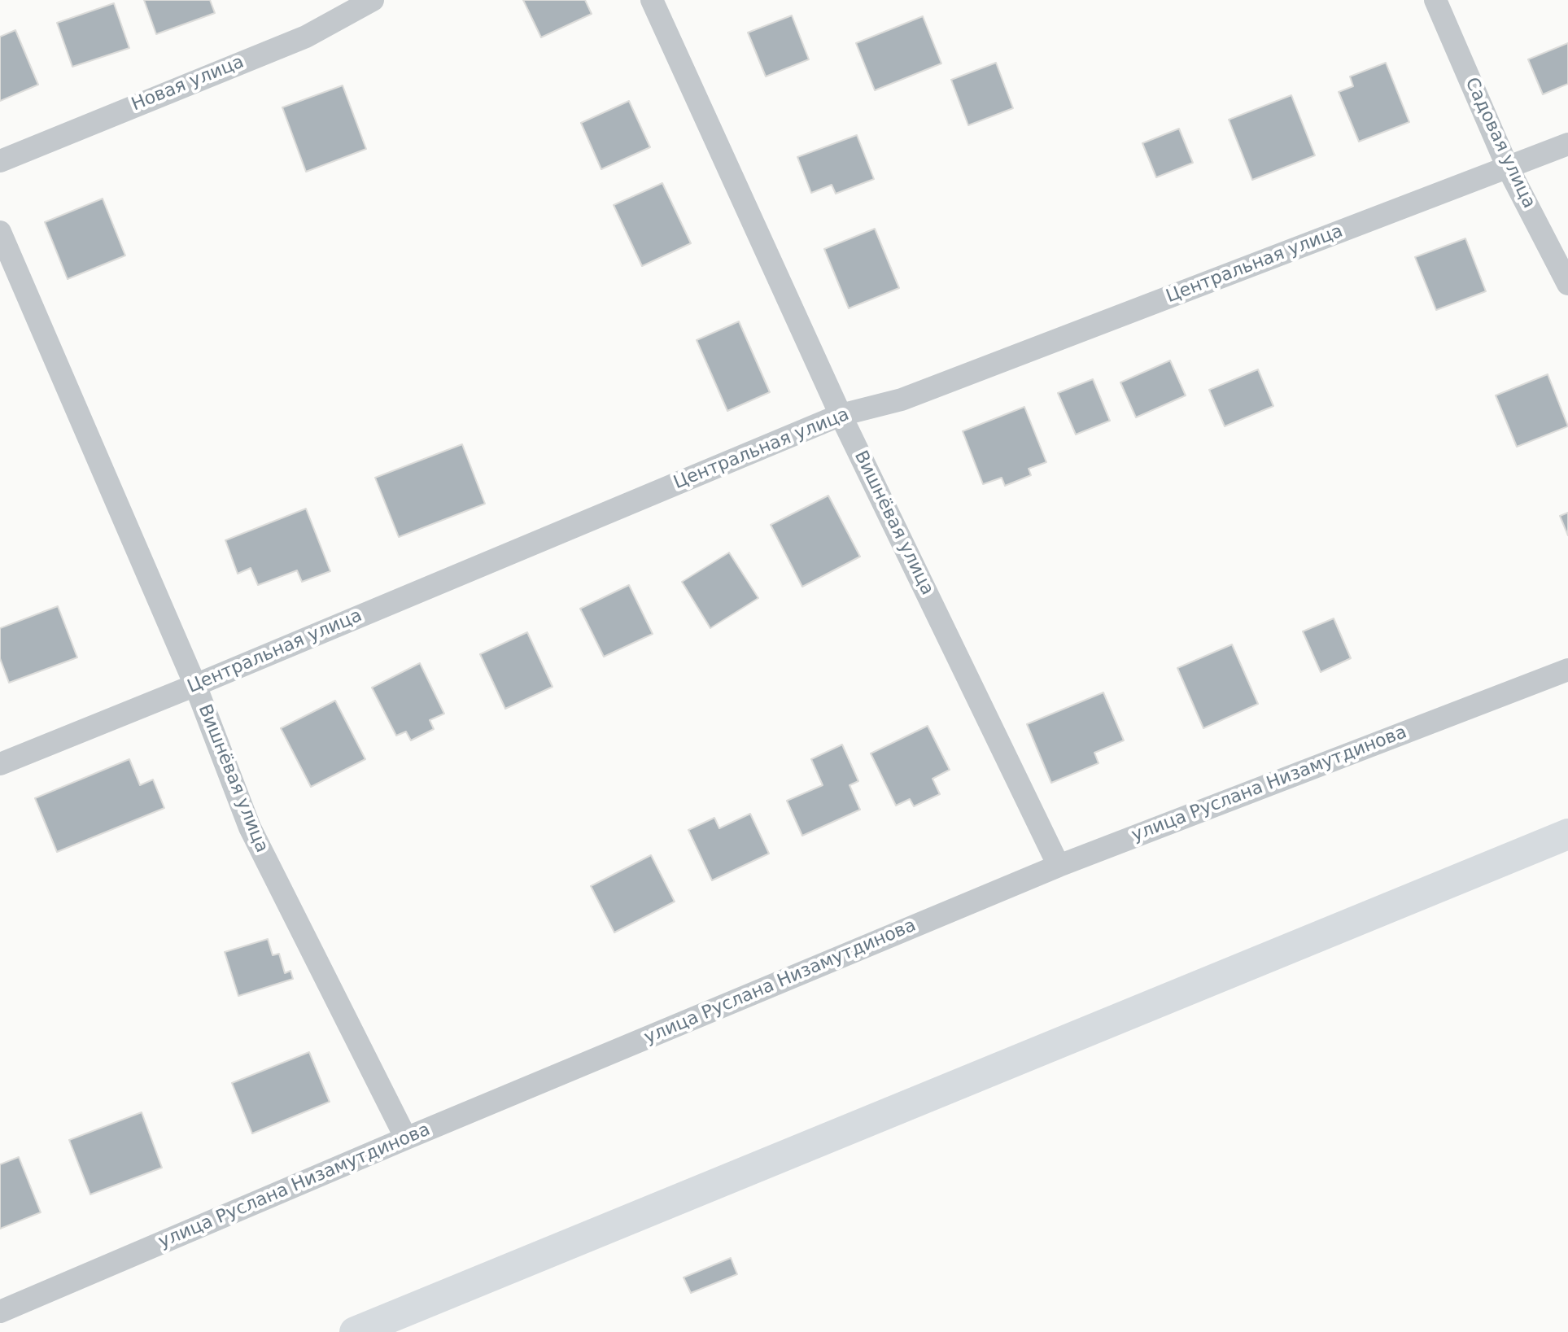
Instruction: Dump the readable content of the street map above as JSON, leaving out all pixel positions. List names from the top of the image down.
{
  "streets": {
    "street": [
      "Новая улица",
      "Садовая улица",
      "Центральная улица",
      "Вишнёвая улица",
      "улица Руслана Низамутдинова"
    ]
  },
  "crossings": [
    ["Садовая улица", "Центральная улица"],
    ["Центральная улица", "Вишнёвая улица"],
    ["Вишнёвая улица", "улица Руслана Низамутдинова"]
  ]
}
